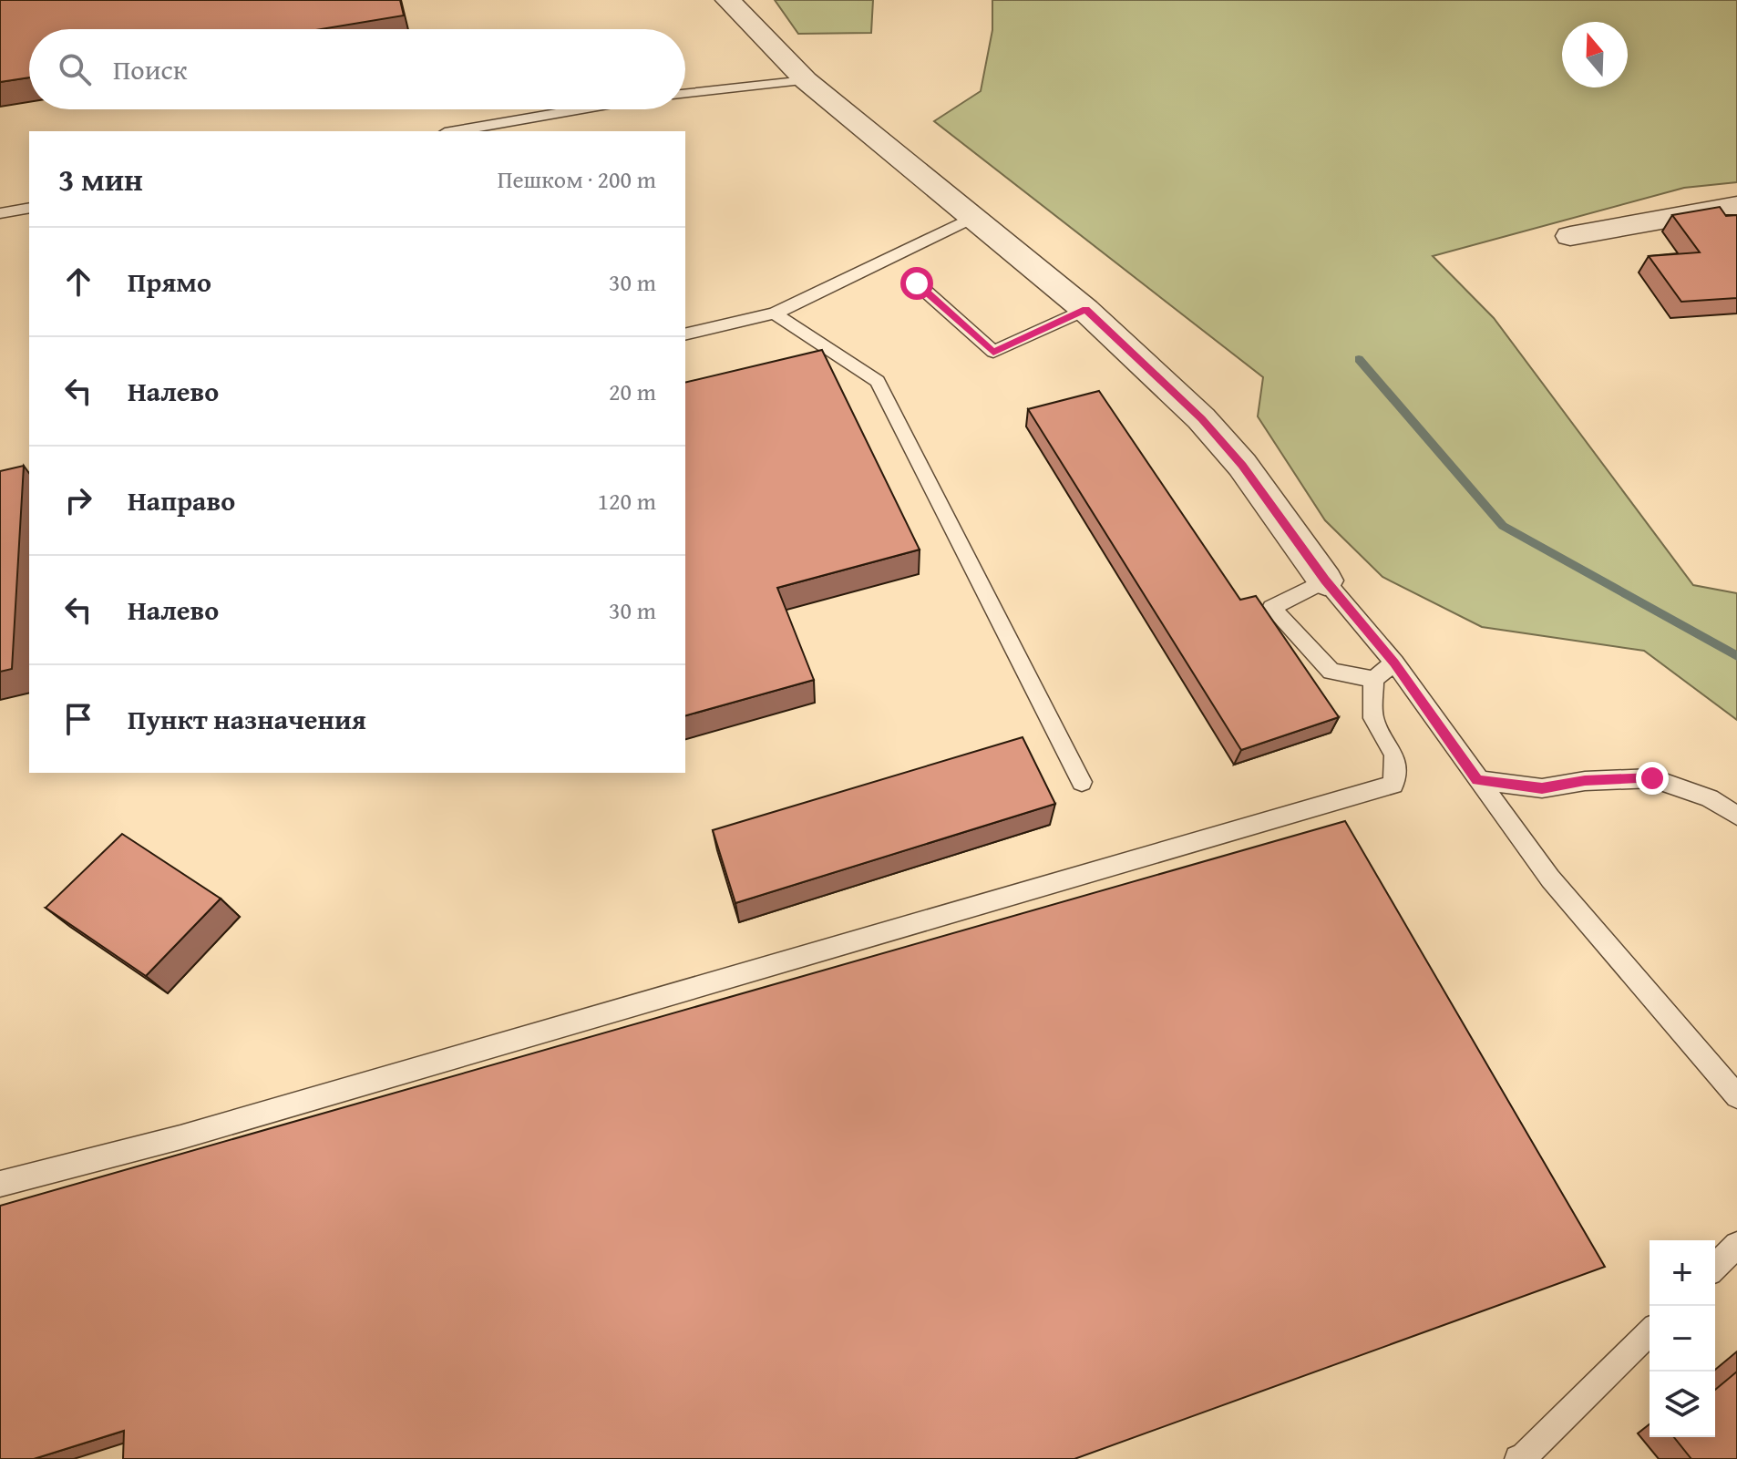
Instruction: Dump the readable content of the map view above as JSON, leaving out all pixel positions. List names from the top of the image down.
{
  "north": "top",
  "page": {
    "search": "Поиск",
    "heading": ["3 мин", "Пешком · 200 m"],
    "list": [
      ["Прямо", "30 m"],
      ["Налево", "20 m"],
      ["Направо", "120 m"],
      ["Налево", "30 m"],
      "Пункт назначения"
    ],
    "map_buttons": ["+", "−"]
  }
}
